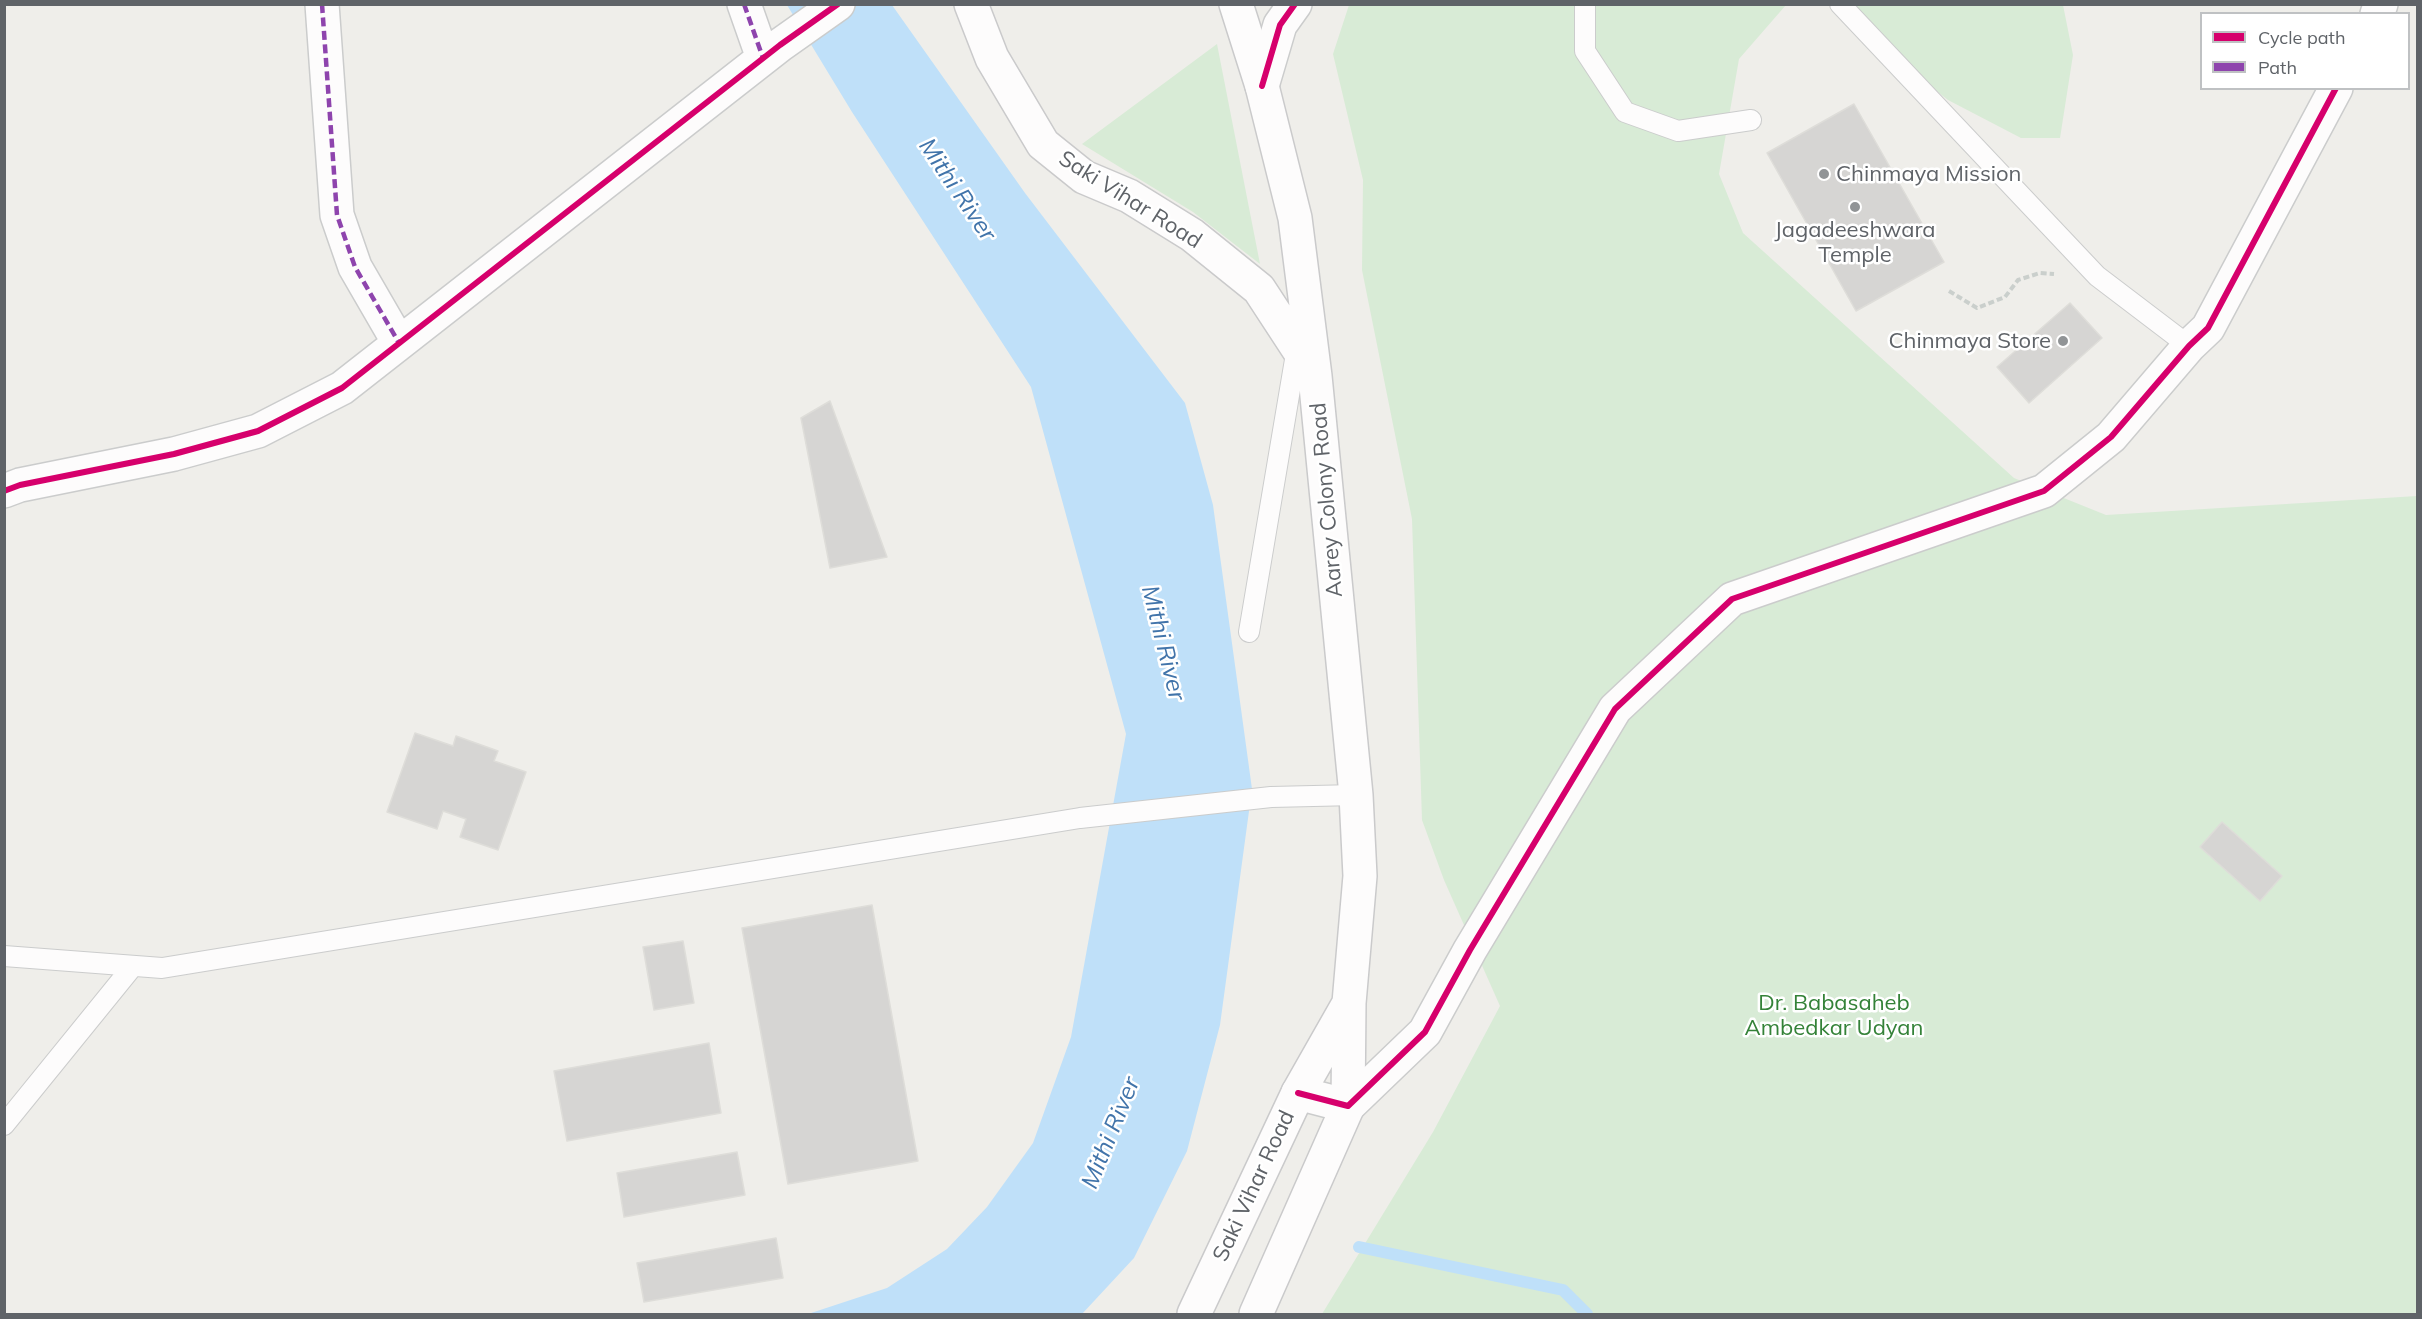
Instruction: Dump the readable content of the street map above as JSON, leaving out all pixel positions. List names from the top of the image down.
{
  "streets": {
    "street": ["Saki Vihar Road", "Aarey Colony Road"]
  },
  "crossings": [
    ["Saki Vihar Road", "Aarey Colony Road"]
  ],
  "water": ["Mithi River"],
  "parks": ["Dr. Babasaheb Ambedkar Udyan"],
  "places": ["Chinmaya Mission", "Jagadeeshwara Temple", "Chinmaya Store"],
  "legend": ["Cycle path", "Path"]
}
